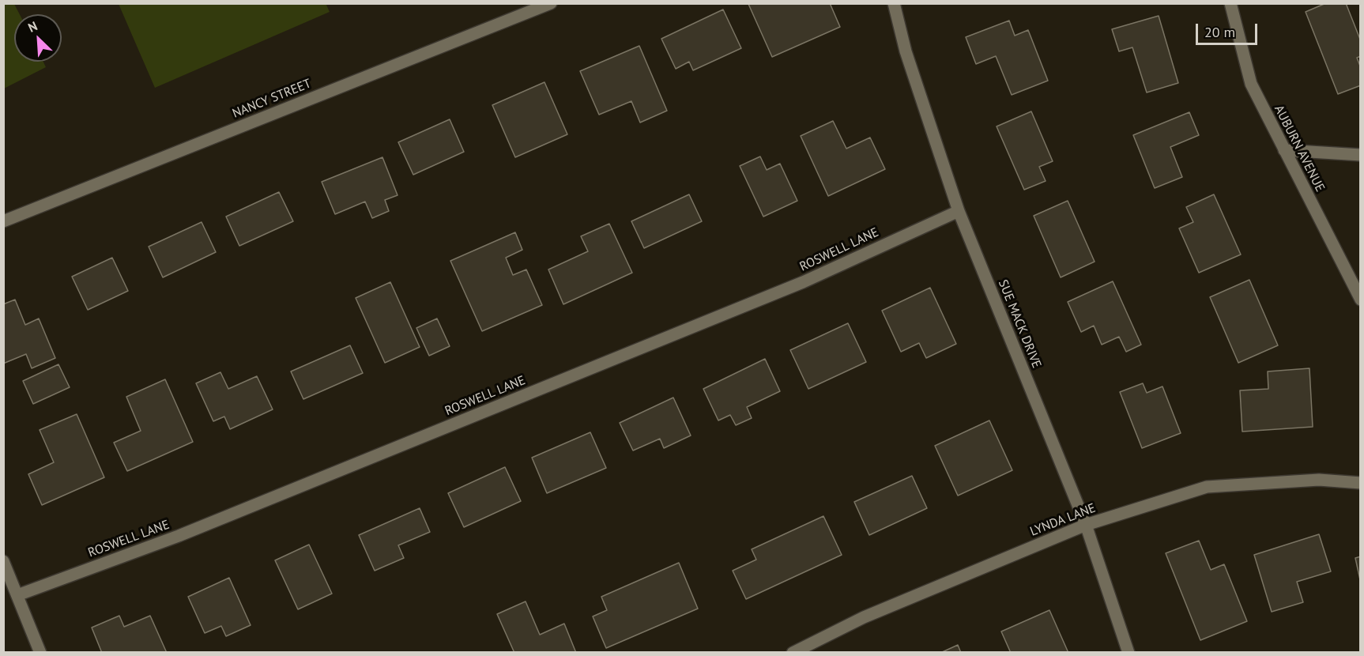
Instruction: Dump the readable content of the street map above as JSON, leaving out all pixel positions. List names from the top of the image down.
{
  "streets": {
    "street": [
      "NANCY STREET",
      "AUBURN AVENUE",
      "ROSWELL LANE",
      "SUE MACK DRIVE",
      "LYNDA LANE"
    ]
  },
  "crossings": [
    ["ROSWELL LANE", "SUE MACK DRIVE"],
    ["SUE MACK DRIVE", "LYNDA LANE"]
  ],
  "scale_bar": "20 m",
  "north": "top left"
}
